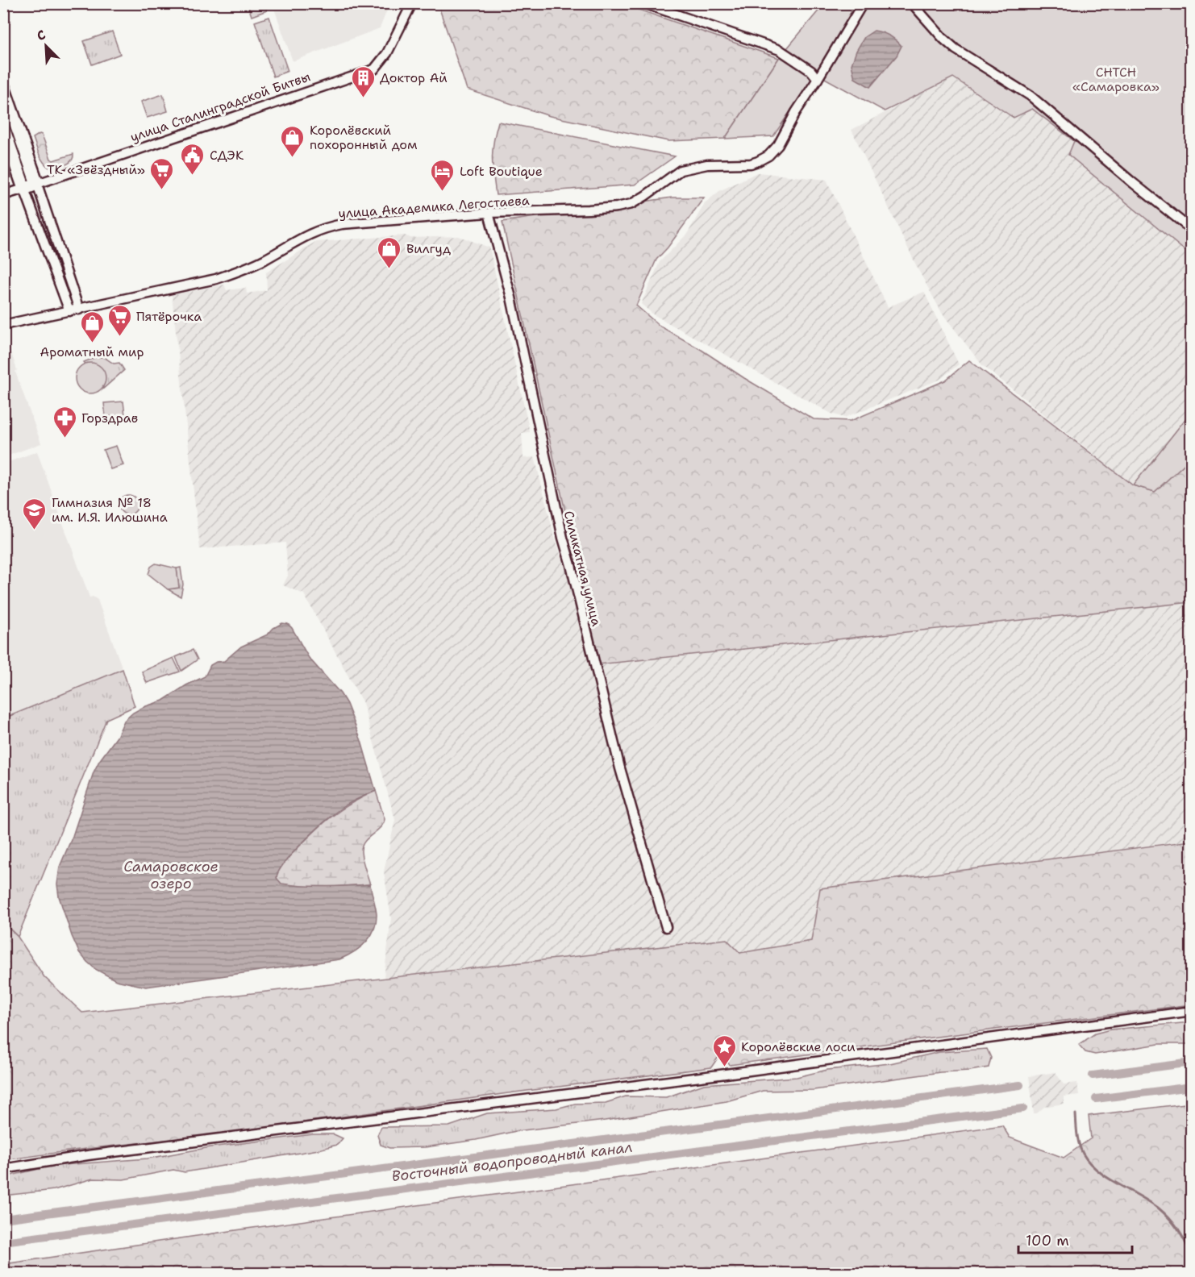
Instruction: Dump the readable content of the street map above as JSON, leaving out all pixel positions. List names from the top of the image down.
{
  "streets": {
    "street": ["улица Сталинградской Битвы", "улица Академика Легостаева", "Силикатная улица"]
  },
  "crossings": [
    ["улица Академика Легостаева", "Силикатная улица"]
  ],
  "water": ["Самаровское озеро", "Восточный водопроводный канал"],
  "parks": ["СНТСН «Самаровка»"],
  "places": {
    "building": ["Доктор Ай"],
    "shop": ["Королёвский похоронный дом", "Вилгуд", "Ароматный мир"],
    "public building": ["СДЭК"],
    "supermarket": ["ТК «Звёздный»", "Пятёрочка"],
    "hotel": ["Loft Boutique"],
    "pharmacy": ["Горздрав"],
    "school or university": ["Гимназия № 18 им. И.Я. Илюшина"],
    "place": ["Королёвские лоси"]
  },
  "scale_bar": "100 m",
  "north": "top left"
}
